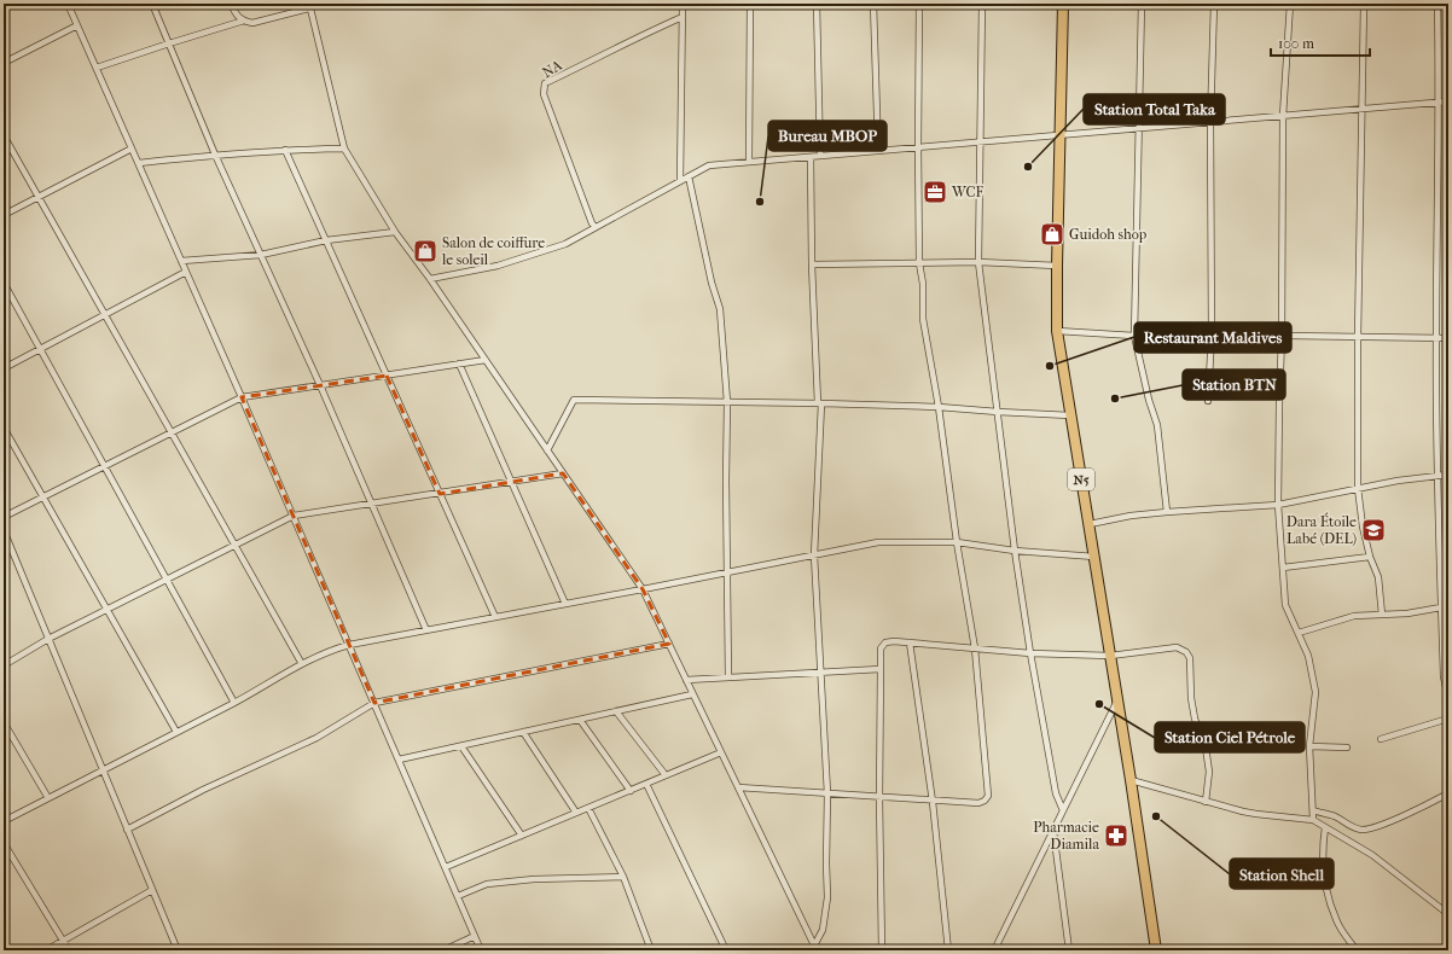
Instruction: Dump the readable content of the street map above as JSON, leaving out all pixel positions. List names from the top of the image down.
{
  "streets": {
    "highway": ["N5"],
    "street": ["NA"]
  },
  "places": {
    "other": [
      "Station Total Taka",
      "Bureau MBOP",
      "Restaurant Maldives",
      "Station BTN",
      "Station Ciel Pétrole",
      "Station Shell"
    ],
    "office": ["WCF"],
    "shop": ["Guidoh shop", "Salon de coiffure le soleil"],
    "school or university": ["Dara Étoile Labé (DEL)"],
    "pharmacy": ["Pharmacie Diamila"]
  },
  "scale_bar": "100 m"
}
